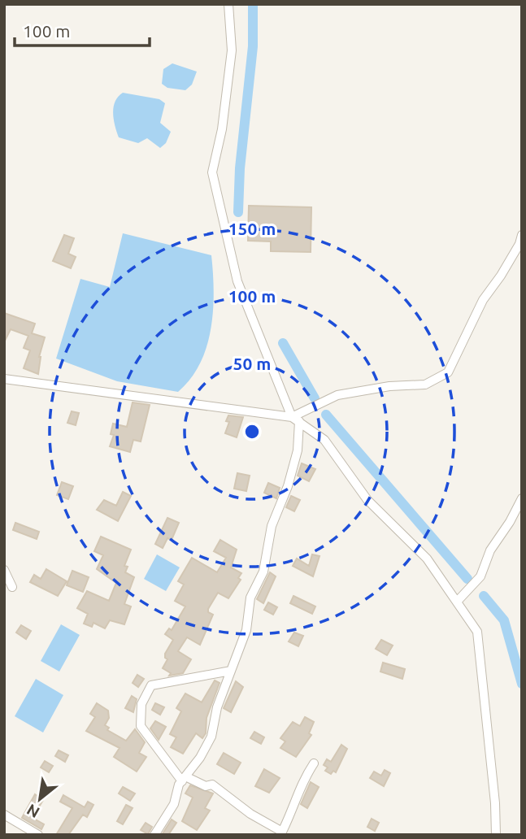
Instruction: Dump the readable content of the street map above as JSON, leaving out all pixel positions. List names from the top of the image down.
{
  "scale_bar": "100 m",
  "north": "bottom left",
  "rings": ["150 m", "100 m", "50 m"]
}
